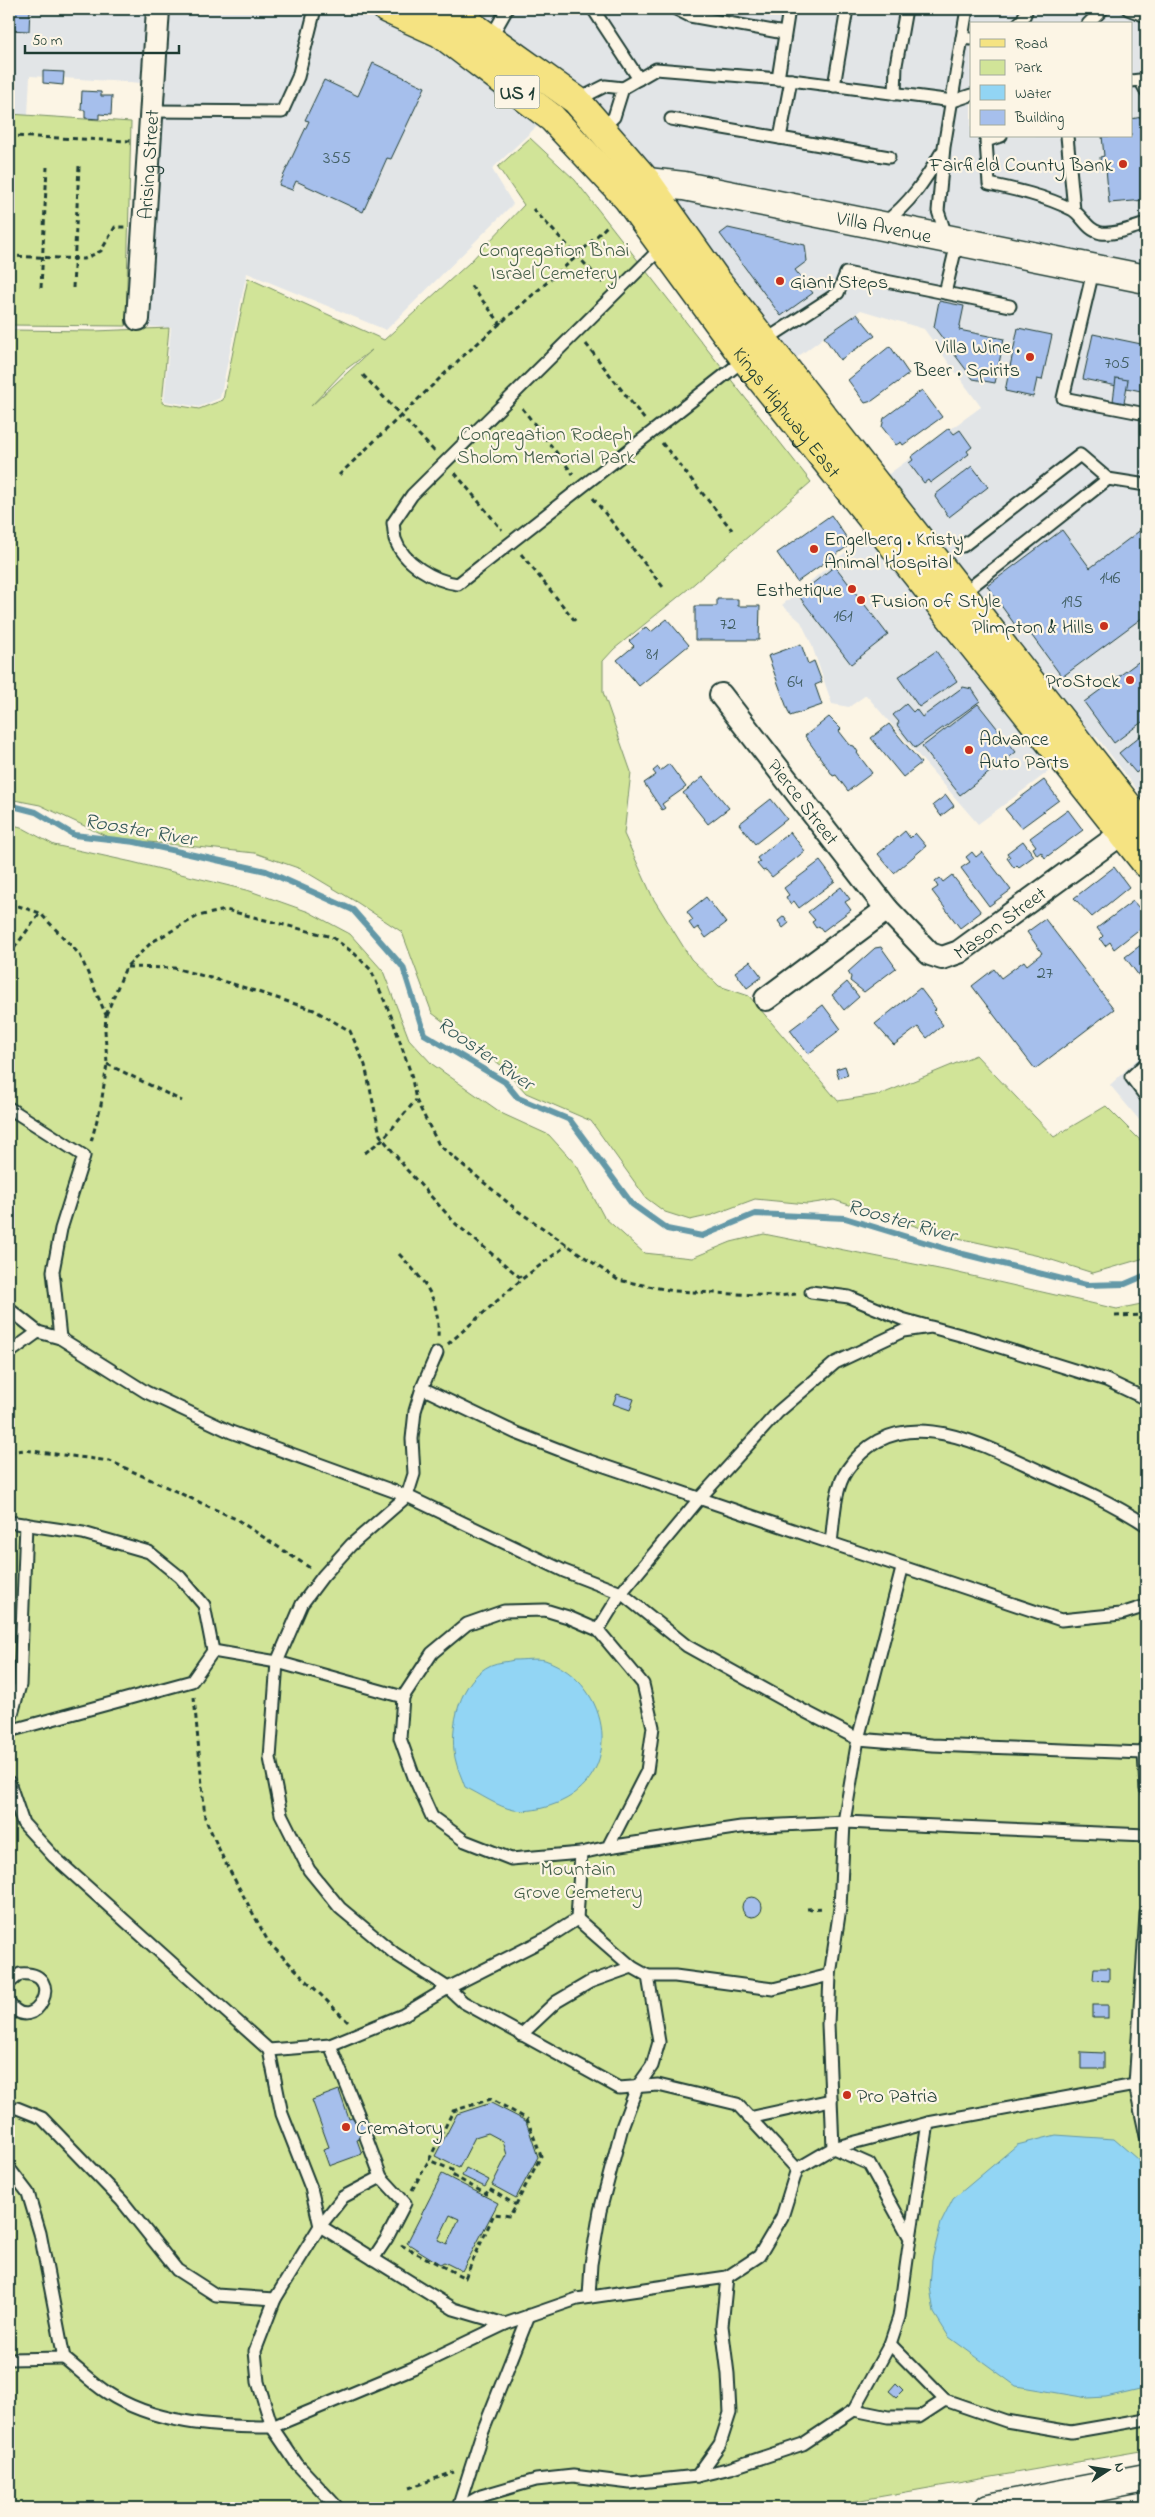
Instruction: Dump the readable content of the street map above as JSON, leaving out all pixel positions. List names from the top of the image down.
{
  "streets": {
    "main road": ["US 1", "Villa Avenue", "Kings Highway East"],
    "street": ["Arising Street", "Pierce Street", "Mason Street"]
  },
  "crossings": [
    ["Villa Avenue", "Kings Highway East"],
    ["Kings Highway East", "Mason Street"],
    ["Pierce Street", "Mason Street"]
  ],
  "water": ["Rooster River"],
  "parks": ["Congregation B'nai Israel Cemetery", "Congregation Rodeph Sholom Memorial Park", "Mountain Grove Cemetery"],
  "places": [
    "Fairfield County Bank",
    "Giant Steps",
    "Villa Wine . Beer . Spirits",
    "Engelberg . Kristy Animal Hospital",
    "Esthetique",
    "Fusion of Style",
    "Plimpton & Hills",
    "ProStock",
    "Advance Auto Parts",
    "Pro Patria",
    "Crematory"
  ],
  "house_numbers": [
    "355",
    "705",
    "146",
    "195",
    "161",
    "72",
    "81",
    "64",
    "27"
  ],
  "legend": [
    "Road",
    "Park",
    "Water",
    "Building"
  ],
  "scale_bar": "50 m",
  "north": "right"
}
